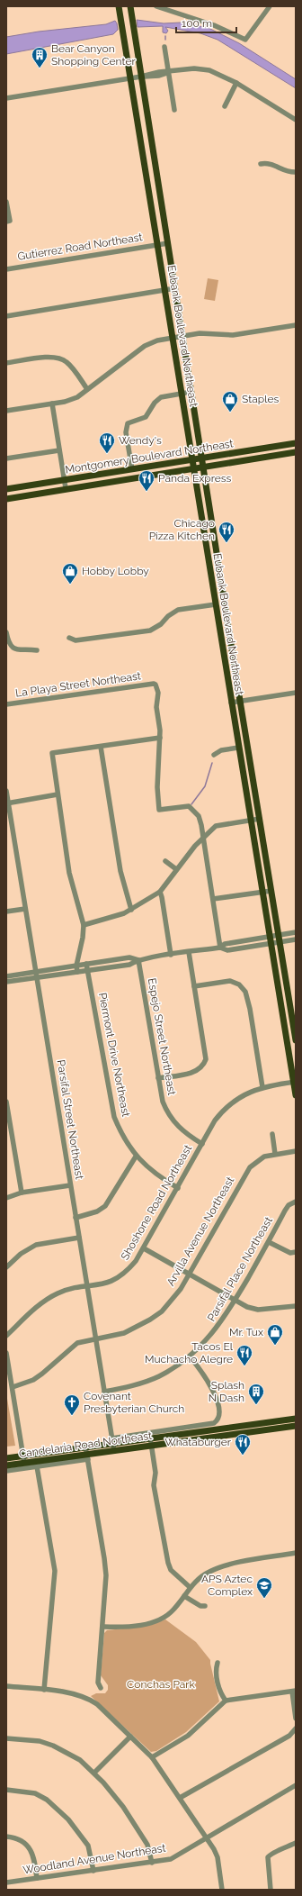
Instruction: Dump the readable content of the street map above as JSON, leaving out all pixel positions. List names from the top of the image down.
{
  "streets": {
    "main road": ["Eubank Boulevard Northeast", "Montgomery Boulevard Northeast", "Candelaria Road Northeast"],
    "street": [
      "Gutierrez Road Northeast",
      "La Playa Street Northeast",
      "Espejo Street Northeast",
      "Piermont Drive Northeast",
      "Parsifal Street Northeast",
      "Shoshone Road Northeast",
      "Arvilla Avenue Northeast",
      "Parsifal Place Northeast",
      "Woodland Avenue Northeast"
    ]
  },
  "crossings": [
    ["Gutierrez Road Northeast", "Eubank Boulevard Northeast"],
    ["Eubank Boulevard Northeast", "Montgomery Boulevard Northeast"],
    ["Eubank Boulevard Northeast", "Shoshone Road Northeast"],
    ["Espejo Street Northeast", "Shoshone Road Northeast"],
    ["Piermont Drive Northeast", "Shoshone Road Northeast"],
    ["Parsifal Street Northeast", "Shoshone Road Northeast"],
    ["Parsifal Street Northeast", "Arvilla Avenue Northeast"],
    ["Parsifal Street Northeast", "Parsifal Place Northeast"],
    ["Parsifal Street Northeast", "Candelaria Road Northeast"]
  ],
  "parks": ["Conchas Park"],
  "places": {
    "building": ["Bear Canyon Shopping Center", "Splash N Dash"],
    "shop": ["Staples", "Hobby Lobby", "Mr. Tux"],
    "restaurant": [
      "Wendy's",
      "Panda Express",
      "Chicago Pizza Kitchen",
      "Tacos El Muchacho Alegre",
      "Whataburger"
    ],
    "church": ["Covenant Presbyterian Church"],
    "school or university": ["APS Aztec Complex"]
  },
  "scale_bar": "100 m"
}
